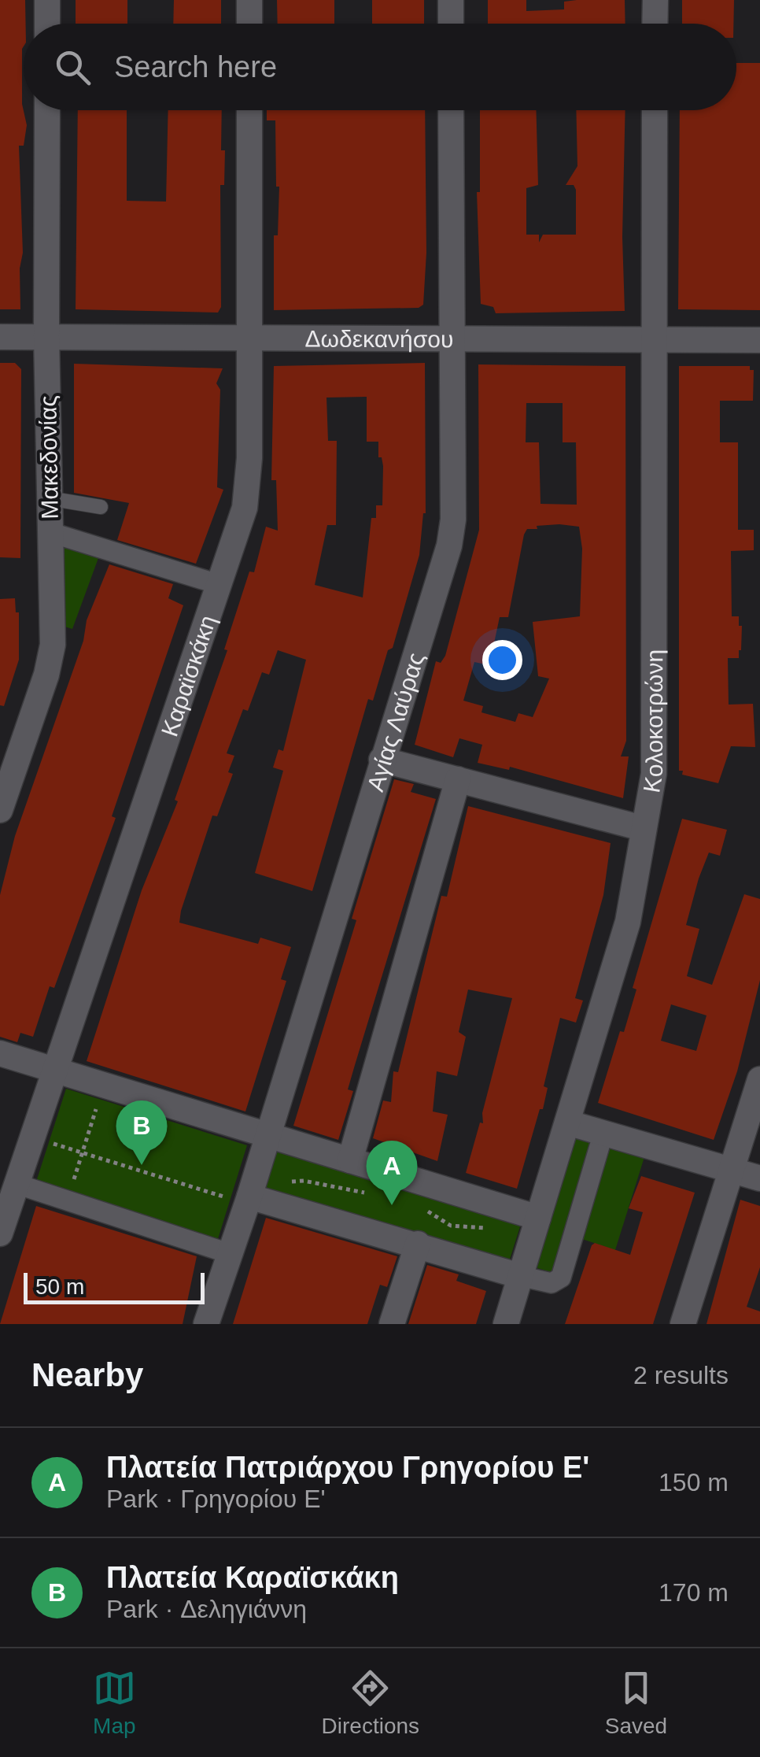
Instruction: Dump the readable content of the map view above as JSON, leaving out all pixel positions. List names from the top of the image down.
{
  "streets": {
    "street": [
      "Δωδεκανήσου",
      "Μακεδονίας",
      "Καραϊσκάκη",
      "Αγίας Λαύρας",
      "Κολοκοτρώνη"
    ]
  },
  "crossings": [
    ["Δωδεκανήσου", "Μακεδονίας"],
    ["Δωδεκανήσου", "Καραϊσκάκη"],
    ["Δωδεκανήσου", "Αγίας Λαύρας"],
    ["Δωδεκανήσου", "Κολοκοτρώνη"]
  ],
  "scale_bar": "50 m",
  "page": {
    "search": "Search here",
    "pins": ["B", "A"],
    "scale": "50 m",
    "heading": ["Nearby", "2 results"],
    "list": [
      {
        "mark": "A",
        "name": "Πλατεία Πατριάρχου Γρηγορίου Ε'",
        "note": "Park · Γρηγορίου Ε'",
        "value": "150 m"
      },
      {
        "mark": "B",
        "name": "Πλατεία Καραϊσκάκη",
        "note": "Park · Δεληγιάννη",
        "value": "170 m"
      }
    ],
    "nav": ["Map", "Directions", "Saved"]
  }
}
